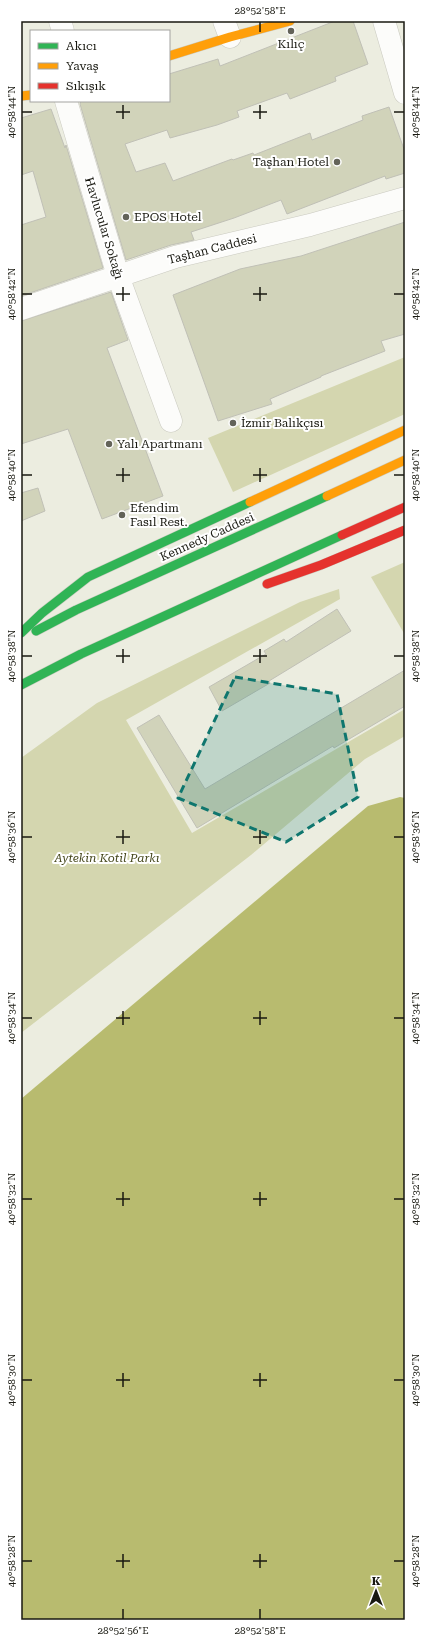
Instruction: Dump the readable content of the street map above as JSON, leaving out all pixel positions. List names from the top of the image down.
{
  "streets": {
    "main road": ["Kennedy Caddesi"],
    "street": ["Havlucular Sokağı", "Taşhan Caddesi"]
  },
  "crossings": [
    ["Havlucular Sokağı", "Taşhan Caddesi"]
  ],
  "parks": ["Aytekin Kotil Parkı"],
  "places": [
    "Kılıç",
    "Taşhan Hotel",
    "EPOS Hotel",
    "İzmir Balıkçısı",
    "Yalı Apartmanı",
    "Efendim Fasıl Rest."
  ],
  "legend": ["Akıcı", "Yavaş", "Sıkışık"],
  "north": "top",
  "coordinates": [
    "28°52'58\"E",
    "40°58'44\"N",
    "40°58'42\"N",
    "40°58'40\"N",
    "40°58'38\"N",
    "40°58'36\"N",
    "40°58'34\"N",
    "40°58'32\"N",
    "40°58'30\"N",
    "40°58'28\"N",
    "28°52'56\"E"
  ]
}
